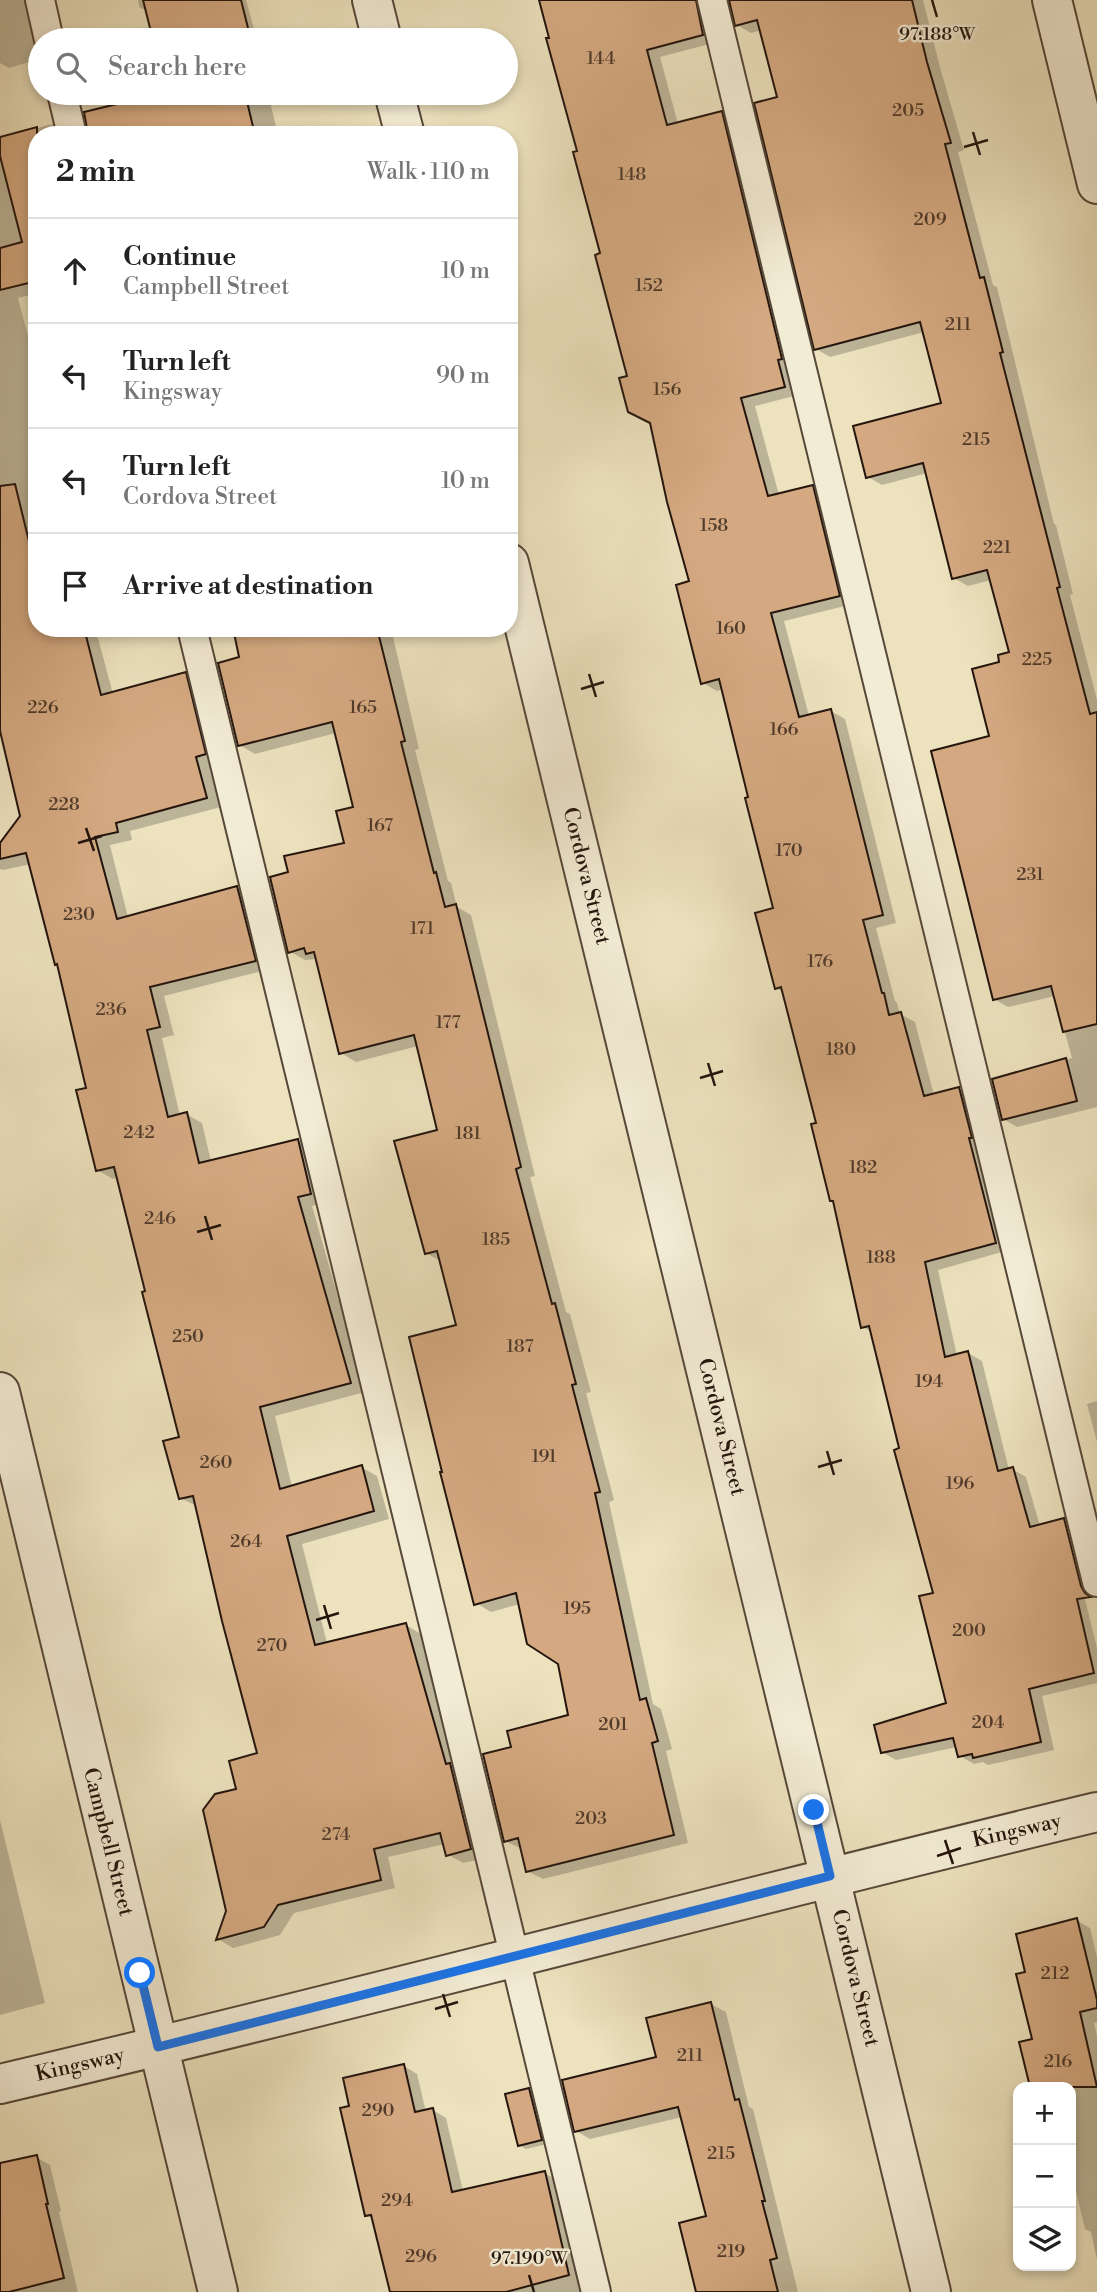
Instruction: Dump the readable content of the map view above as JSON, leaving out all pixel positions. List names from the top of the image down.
{
  "streets": {
    "street": ["Cordova Street", "Kingsway", "Campbell Street"]
  },
  "crossings": [
    ["Cordova Street", "Kingsway"],
    ["Kingsway", "Campbell Street"]
  ],
  "house_numbers": [
    "144",
    "205",
    "148",
    "209",
    "152",
    "211",
    "156",
    "215",
    "158",
    "221",
    "160",
    "225",
    "226",
    "165",
    "166",
    "228",
    "167",
    "170",
    "231",
    "230",
    "171",
    "176",
    "236",
    "177",
    "180",
    "242",
    "181",
    "182",
    "246",
    "185",
    "188",
    "250",
    "187",
    "194",
    "191",
    "260",
    "196",
    "264",
    "195",
    "200",
    "270",
    "204",
    "201",
    "203",
    "274",
    "212",
    "211",
    "216",
    "290",
    "215",
    "294",
    "219",
    "296"
  ],
  "page": {
    "search": "Search here",
    "heading": ["2 min", "Walk · 110 m"],
    "list": [
      ["Continue", "Campbell Street", "10 m"],
      ["Turn left", "Kingsway", "90 m"],
      ["Turn left", "Cordova Street", "10 m"],
      "Arrive at destination"
    ],
    "map_buttons": ["+", "−"]
  },
  "coordinates": ["97.188°W", "97.190°W"]
}
